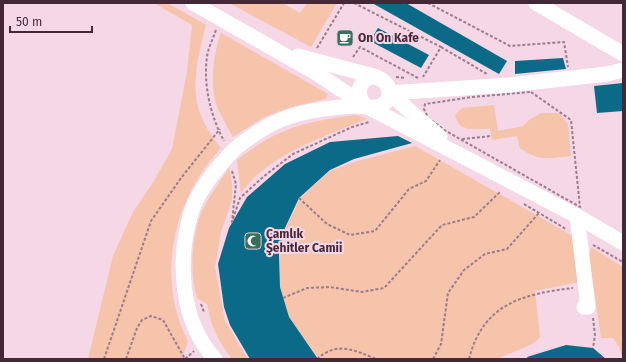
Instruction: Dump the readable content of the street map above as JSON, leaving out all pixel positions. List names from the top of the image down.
{
  "places": {
    "cafe": ["On On Kafe"],
    "mosque": ["Çamlık Şehitler Camii"]
  },
  "scale_bar": "50 m"
}
